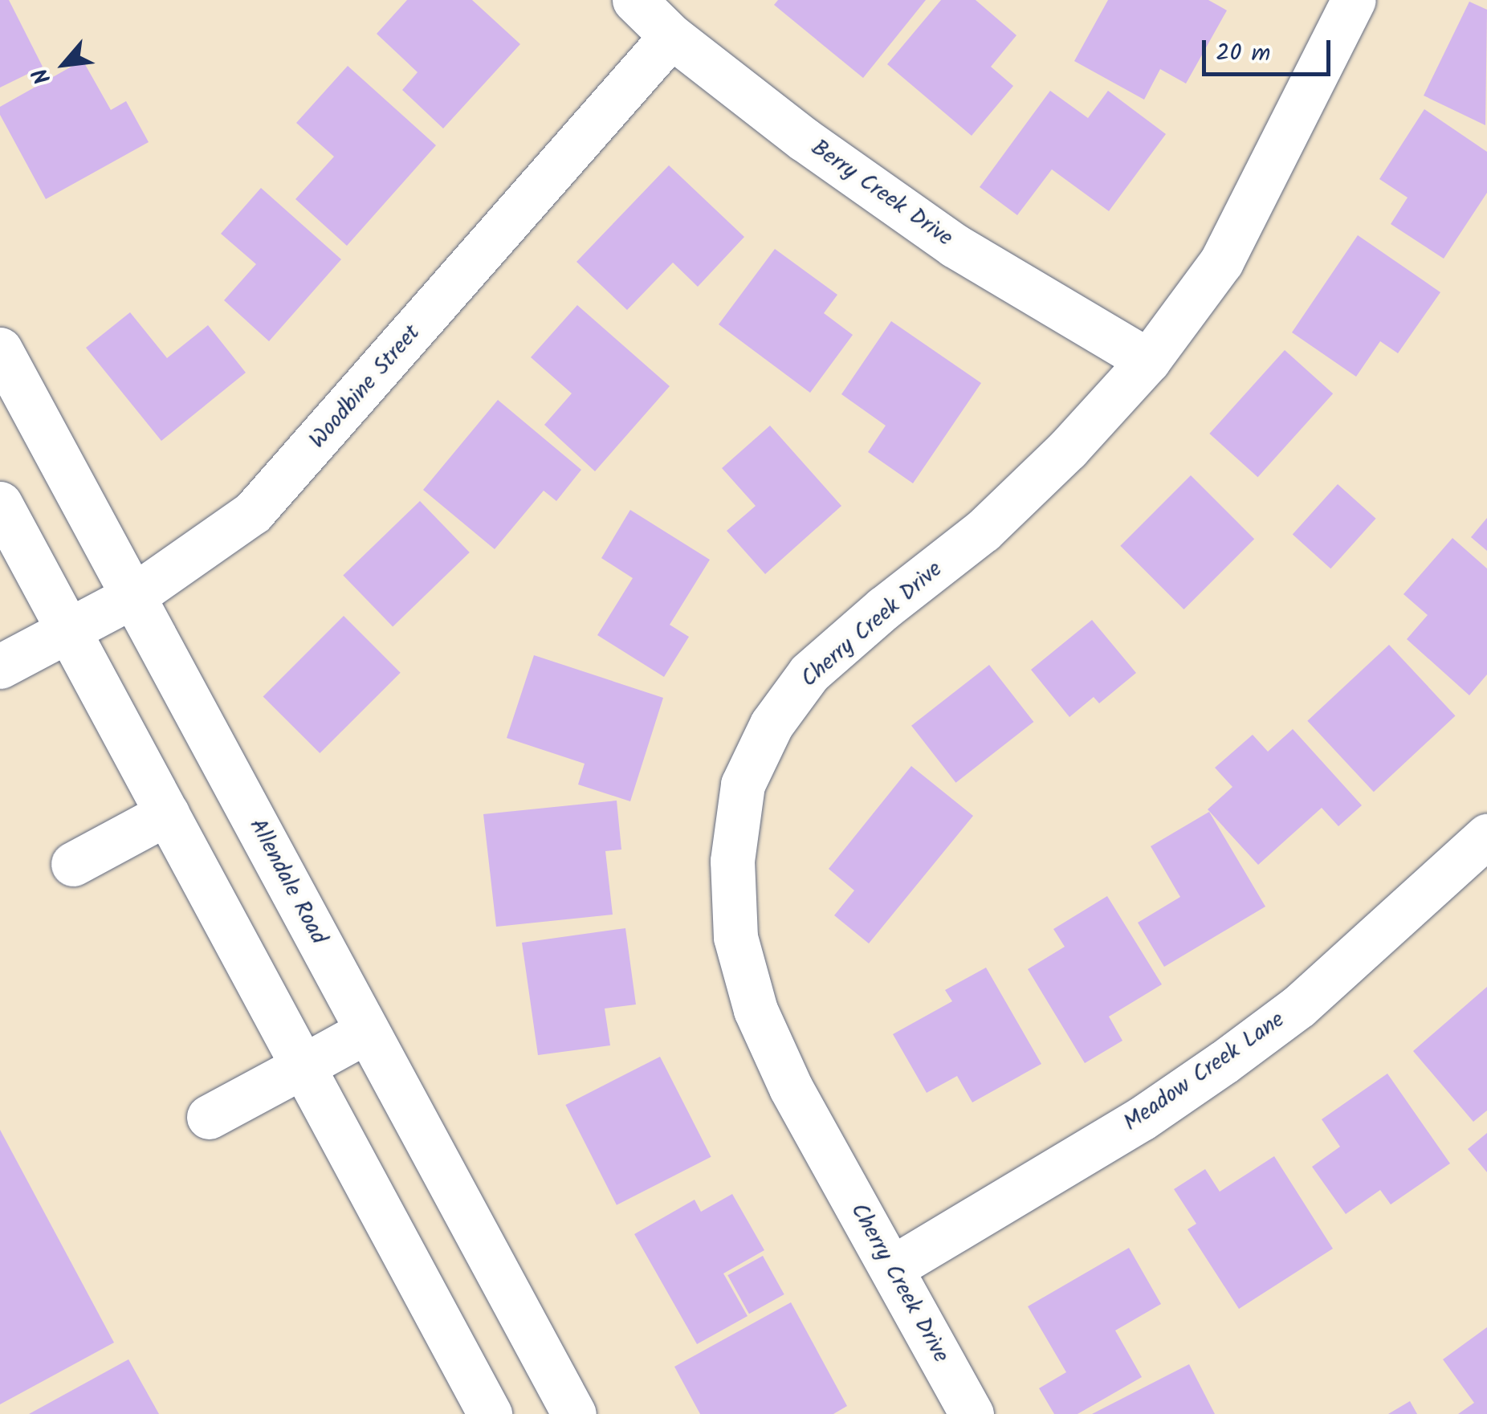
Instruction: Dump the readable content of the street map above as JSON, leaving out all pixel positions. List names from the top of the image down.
{
  "streets": {
    "street": [
      "Berry Creek Drive",
      "Woodbine Street",
      "Cherry Creek Drive",
      "Allendale Road",
      "Meadow Creek Lane"
    ]
  },
  "crossings": [
    ["Berry Creek Drive", "Woodbine Street"],
    ["Berry Creek Drive", "Cherry Creek Drive"],
    ["Woodbine Street", "Allendale Road"],
    ["Cherry Creek Drive", "Meadow Creek Lane"]
  ],
  "scale_bar": "20 m",
  "north": "bottom left"
}
